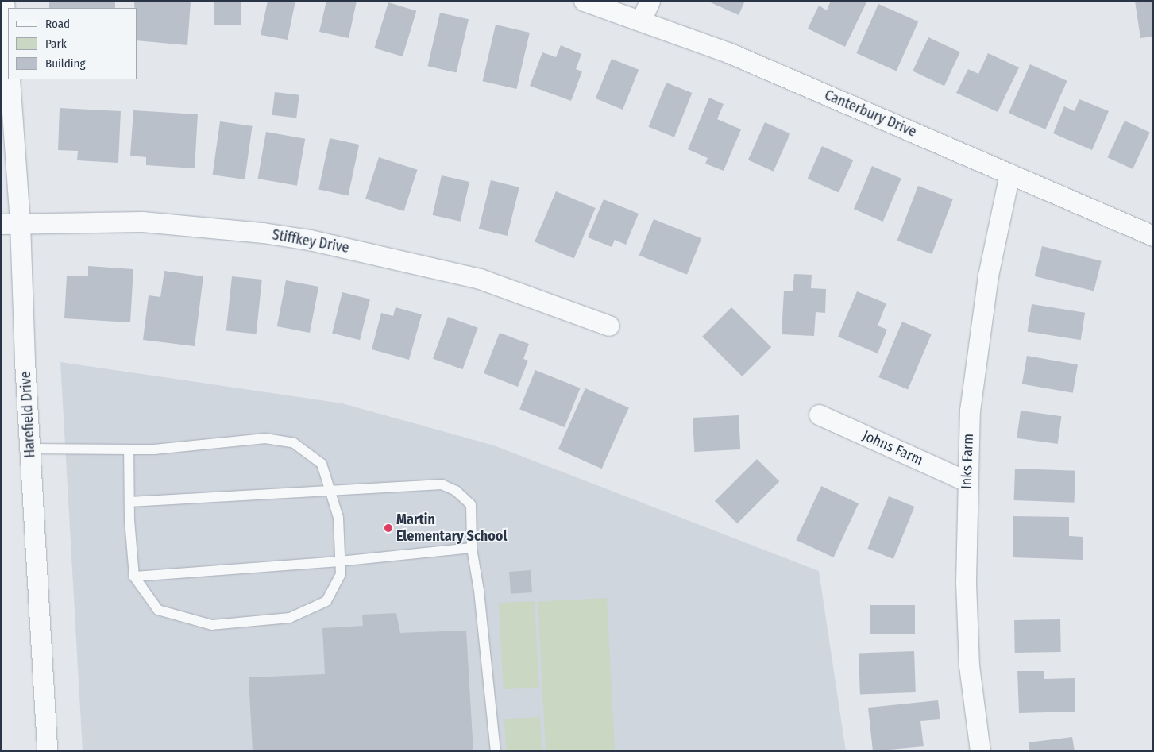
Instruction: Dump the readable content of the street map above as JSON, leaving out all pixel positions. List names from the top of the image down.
{
  "streets": {
    "street": [
      "Canterbury Drive",
      "Stiffkey Drive",
      "Harefield Drive",
      "Johns Farm",
      "Inks Farm"
    ]
  },
  "crossings": [
    ["Canterbury Drive", "Inks Farm"],
    ["Stiffkey Drive", "Harefield Drive"],
    ["Johns Farm", "Inks Farm"]
  ],
  "places": ["Martin Elementary School"],
  "legend": ["Road", "Park", "Building"]
}
